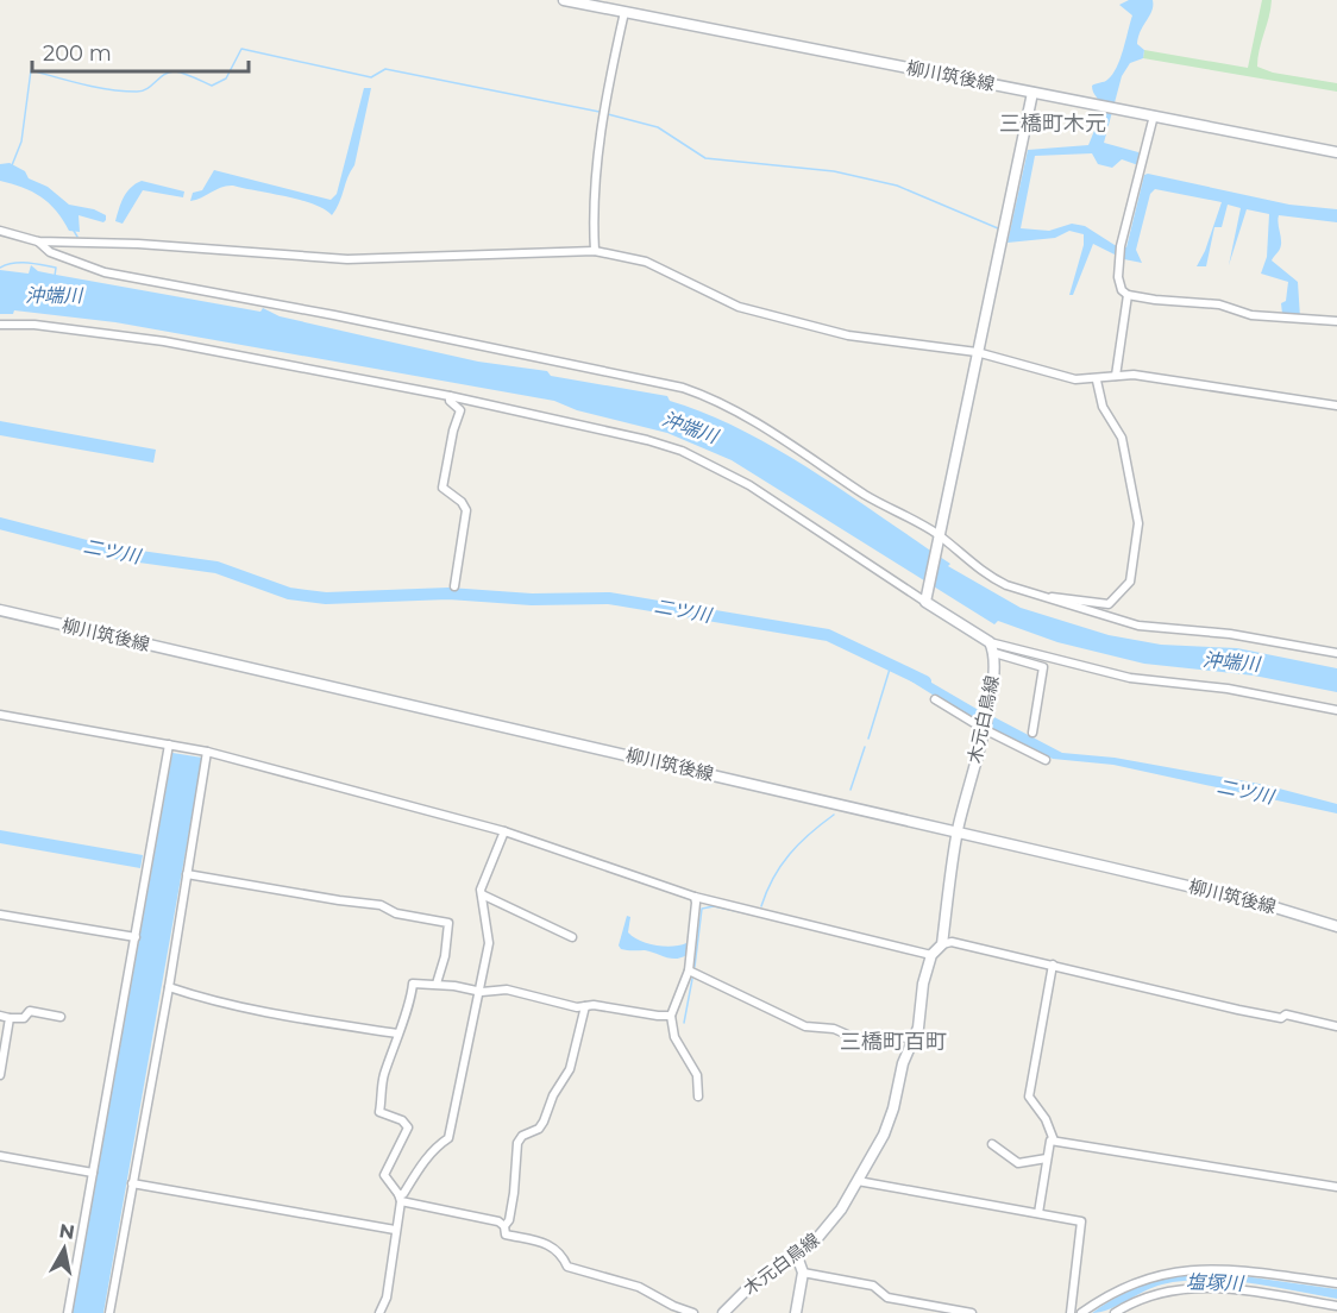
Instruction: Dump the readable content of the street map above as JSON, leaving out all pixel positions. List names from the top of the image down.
{
  "streets": {
    "main road": ["柳川筑後線", "木元白鳥線"]
  },
  "crossings": [
    ["柳川筑後線", "木元白鳥線"]
  ],
  "districts": ["三橋町木元", "三橋町百町"],
  "water": ["沖端川", "二ツ川", "塩塚川"],
  "scale_bar": "200 m",
  "north": "top"
}
